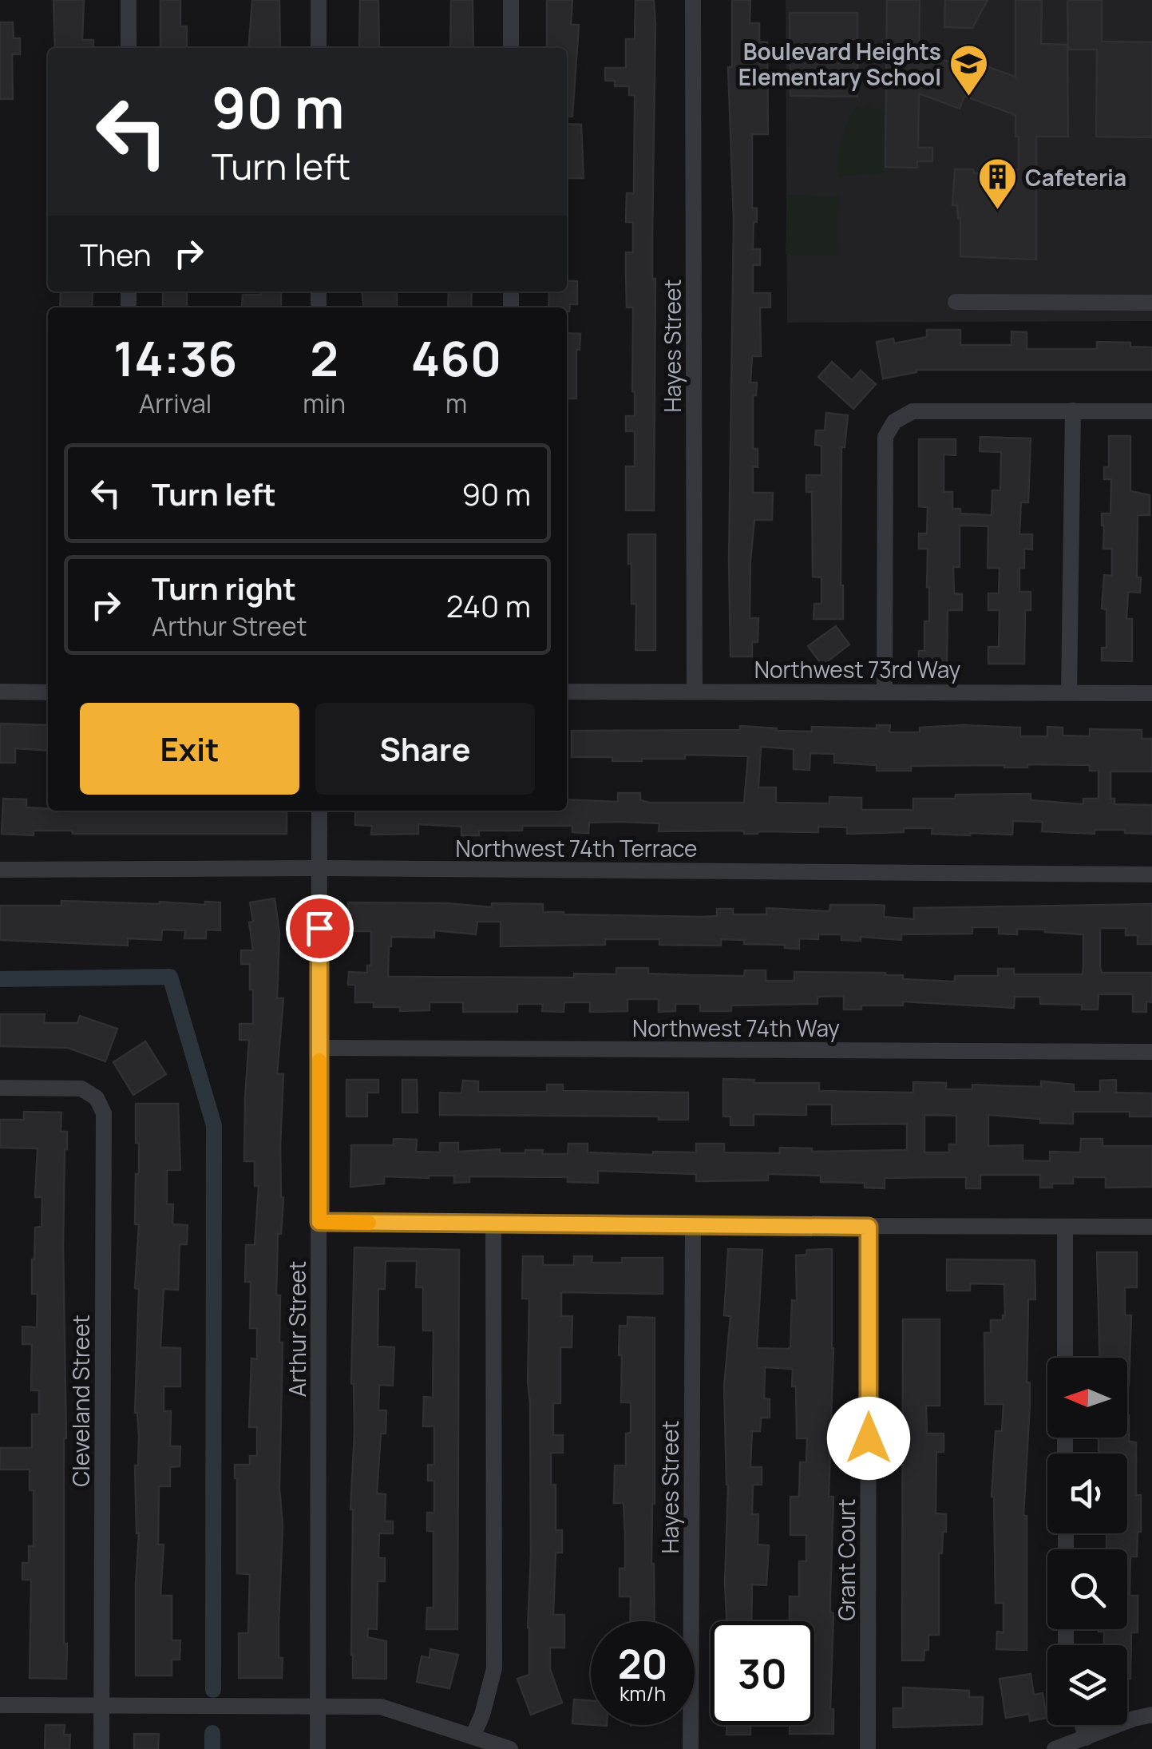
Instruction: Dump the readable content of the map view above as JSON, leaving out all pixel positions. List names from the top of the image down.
{
  "streets": {
    "street": [
      "Hayes Street",
      "Northwest 73rd Way",
      "Northwest 74th Terrace",
      "Northwest 74th Way",
      "Arthur Street",
      "Cleveland Street",
      "Grant Court"
    ]
  },
  "crossings": [
    ["Hayes Street", "Northwest 73rd Way"],
    ["Northwest 74th Terrace", "Arthur Street"],
    ["Northwest 74th Way", "Arthur Street"]
  ],
  "places": {
    "school or university": ["Boulevard Heights Elementary School"],
    "building": ["Cafeteria"]
  },
  "north": "left",
  "page": {
    "turn": ["90 m", "Turn left"],
    "then": "Then",
    "eta": [
      "14:36",
      "Arrival",
      "2",
      "min",
      "460",
      "m"
    ],
    "list": [
      {
        "name": "Turn left",
        "value": "90 m"
      },
      {
        "name": "Turn right",
        "note": "Arthur Street",
        "value": "240 m"
      }
    ],
    "buttons": ["Exit", "Share"],
    "speed": "20 km/h",
    "limit": "30"
  }
}
